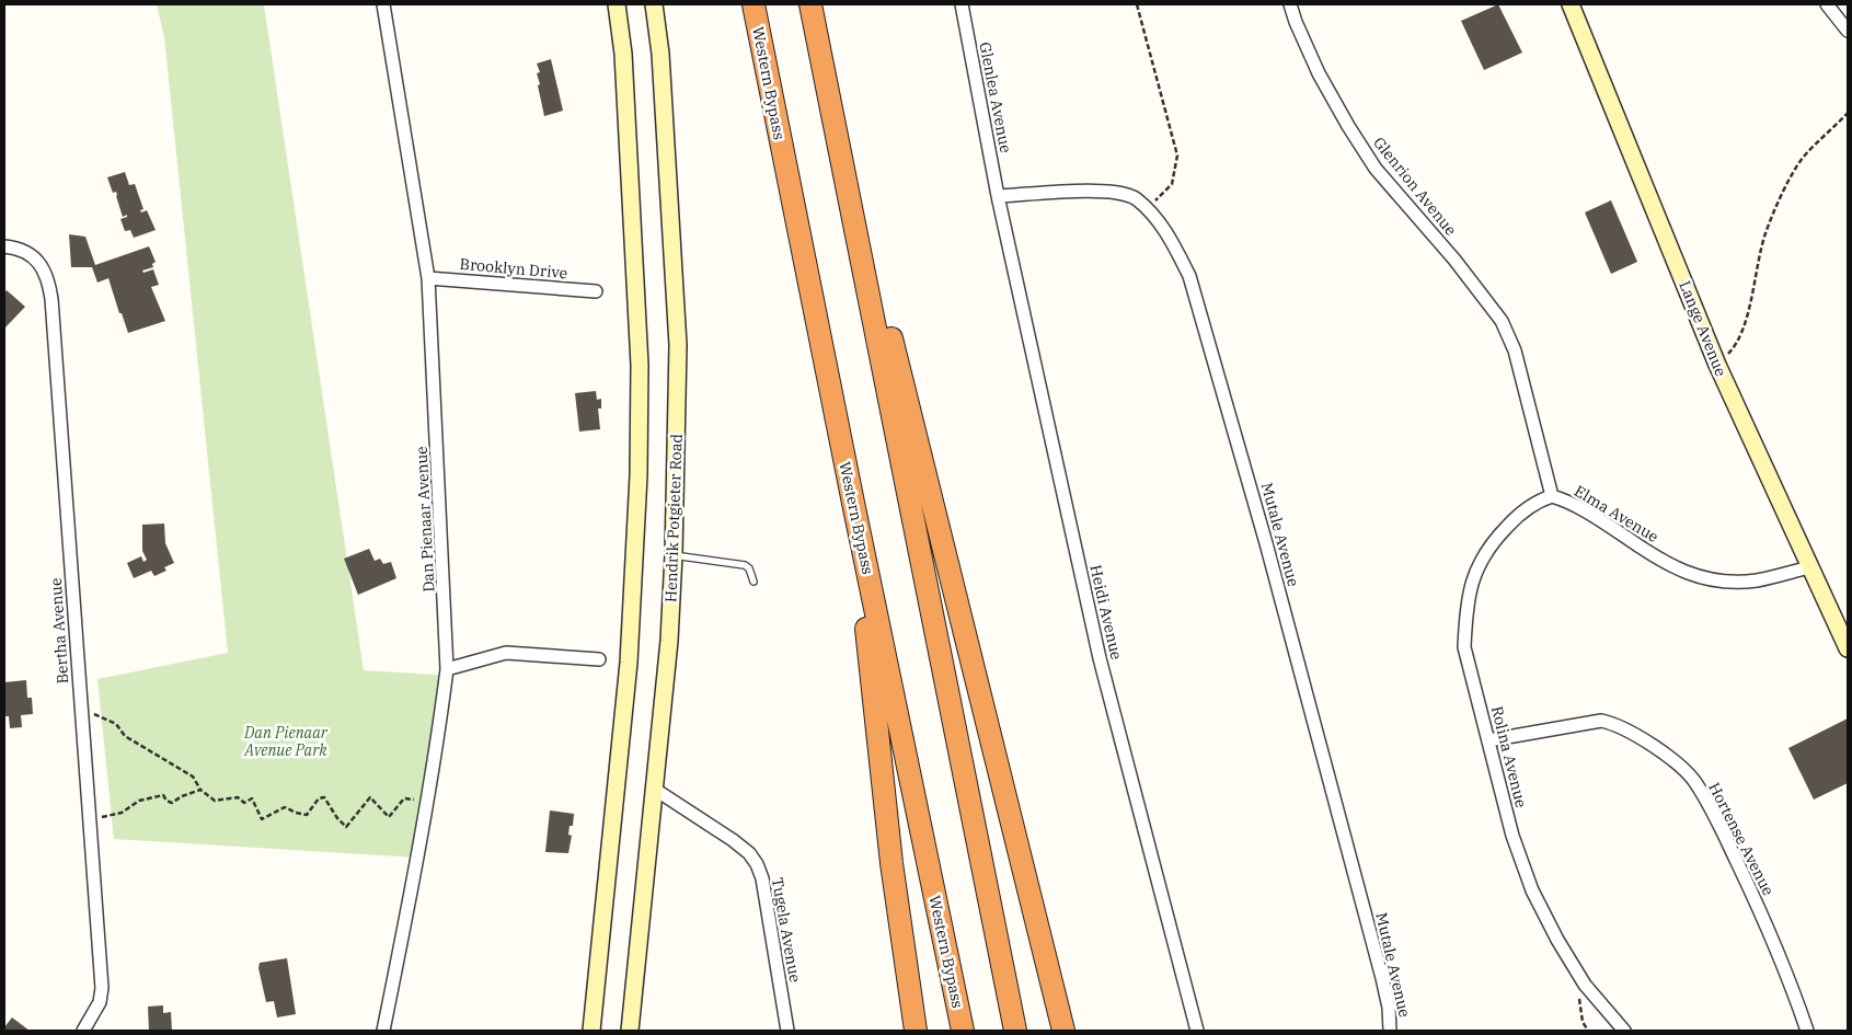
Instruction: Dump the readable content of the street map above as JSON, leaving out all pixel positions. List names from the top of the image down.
{
  "streets": {
    "highway": ["Western Bypass"],
    "main road": ["Lange Avenue", "Hendrik Potgieter Road"],
    "street": [
      "Glenlea Avenue",
      "Glenrion Avenue",
      "Brooklyn Drive",
      "Elma Avenue",
      "Dan Pienaar Avenue",
      "Mutale Avenue",
      "Heidi Avenue",
      "Bertha Avenue",
      "Rolina Avenue",
      "Hortense Avenue",
      "Tugela Avenue"
    ]
  },
  "crossings": [
    ["Glenlea Avenue", "Mutale Avenue"],
    ["Glenlea Avenue", "Heidi Avenue"],
    ["Glenrion Avenue", "Elma Avenue"],
    ["Brooklyn Drive", "Dan Pienaar Avenue"],
    ["Lange Avenue", "Elma Avenue"],
    ["Elma Avenue", "Rolina Avenue"],
    ["Hendrik Potgieter Road", "Tugela Avenue"],
    ["Mutale Avenue", "Heidi Avenue"],
    ["Rolina Avenue", "Hortense Avenue"]
  ],
  "parks": ["Dan Pienaar Avenue Park"]
}
